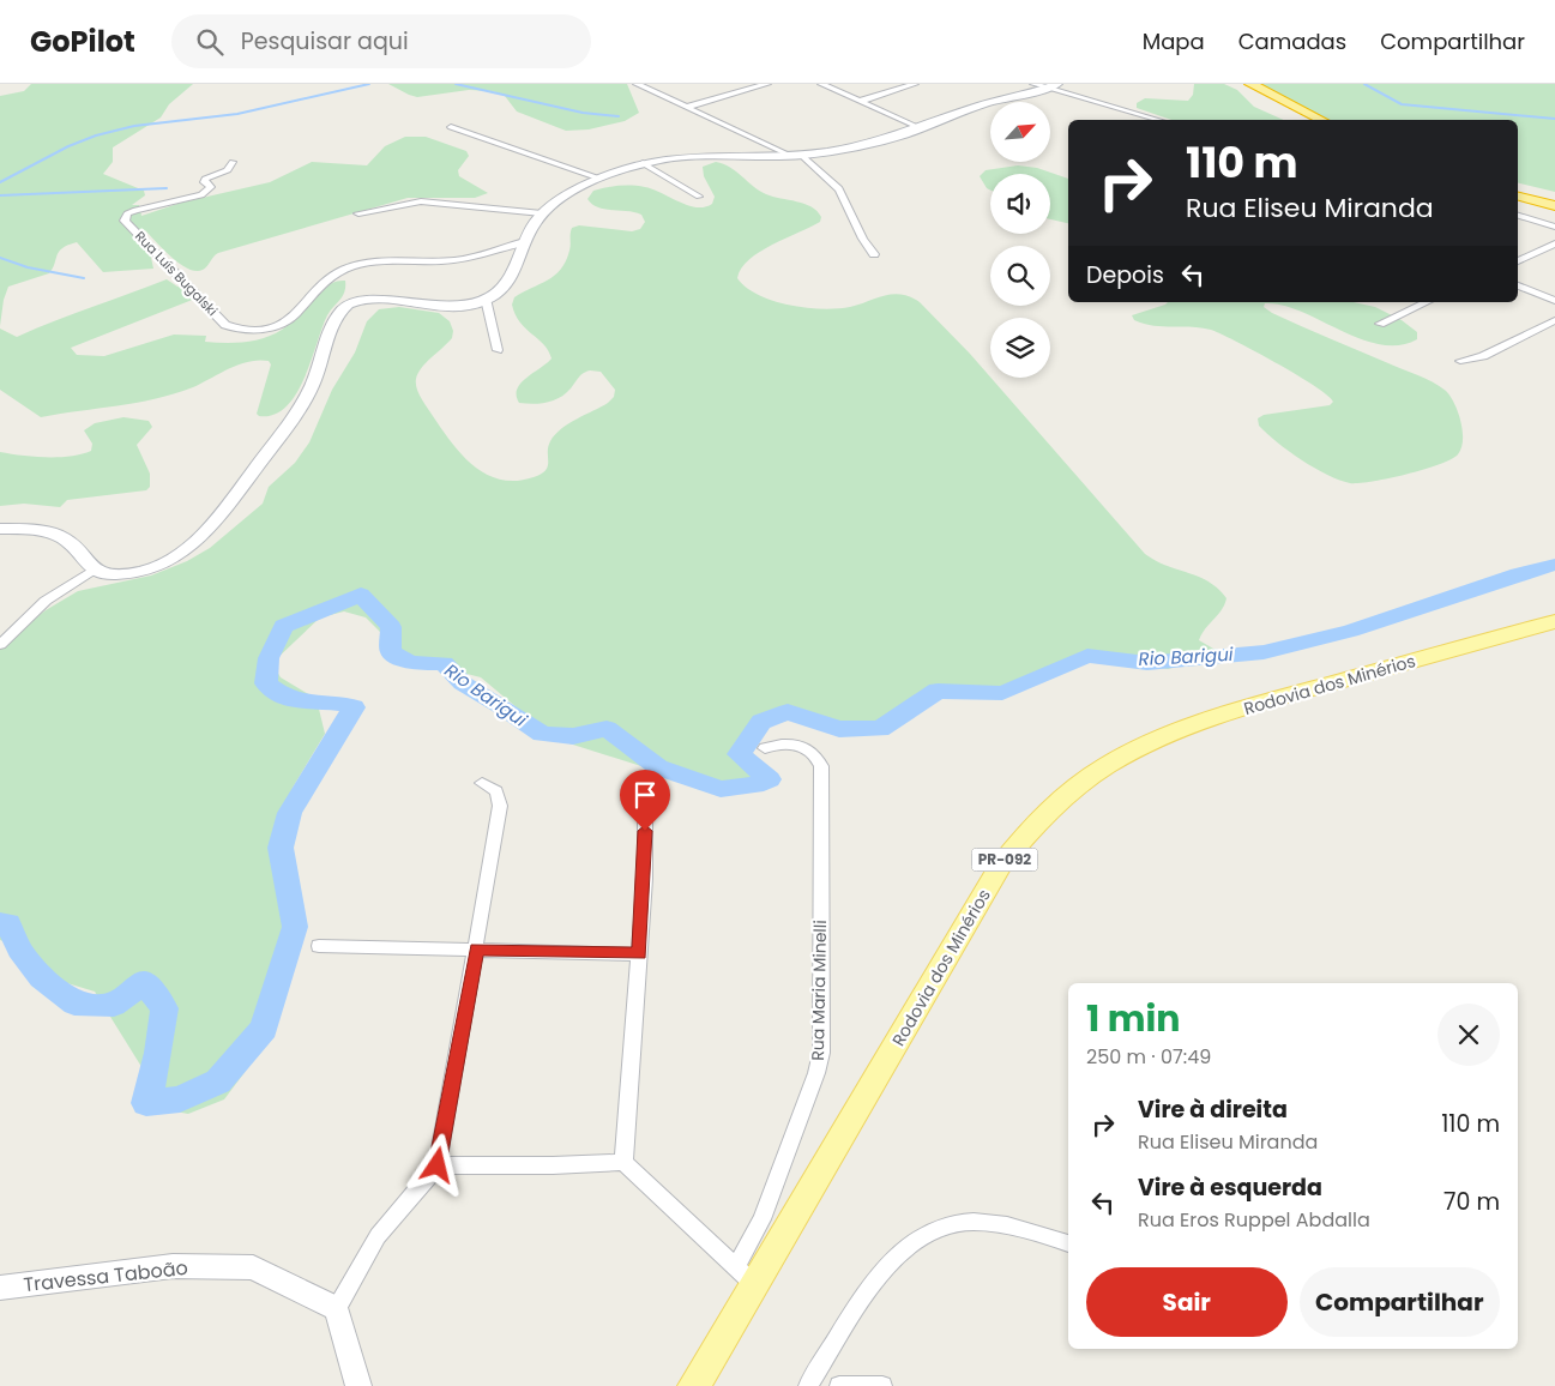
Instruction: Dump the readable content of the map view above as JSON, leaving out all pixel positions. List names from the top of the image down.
{
  "streets": {
    "main road": ["Rodovia dos Minérios", "PR-092"],
    "street": ["Rua Luís Bugalski", "Rua Maria Minelli", "Travessa Taboão"]
  },
  "water": ["Rio Barigui"],
  "north": "top right",
  "page": {
    "header": "GoPilot",
    "search": "Pesquisar aqui",
    "nav": ["Mapa", "Camadas", "Compartilhar"],
    "turn": ["110 m", "Rua Eliseu Miranda"],
    "then": "Depois",
    "heading": ["1 min", "250 m · 07:49"],
    "list": [
      {
        "name": "Vire à direita",
        "note": "Rua Eliseu Miranda",
        "value": "110 m"
      },
      {
        "name": "Vire à esquerda",
        "note": "Rua Eros Ruppel Abdalla",
        "value": "70 m"
      }
    ],
    "buttons": ["Sair", "Compartilhar"]
  }
}
